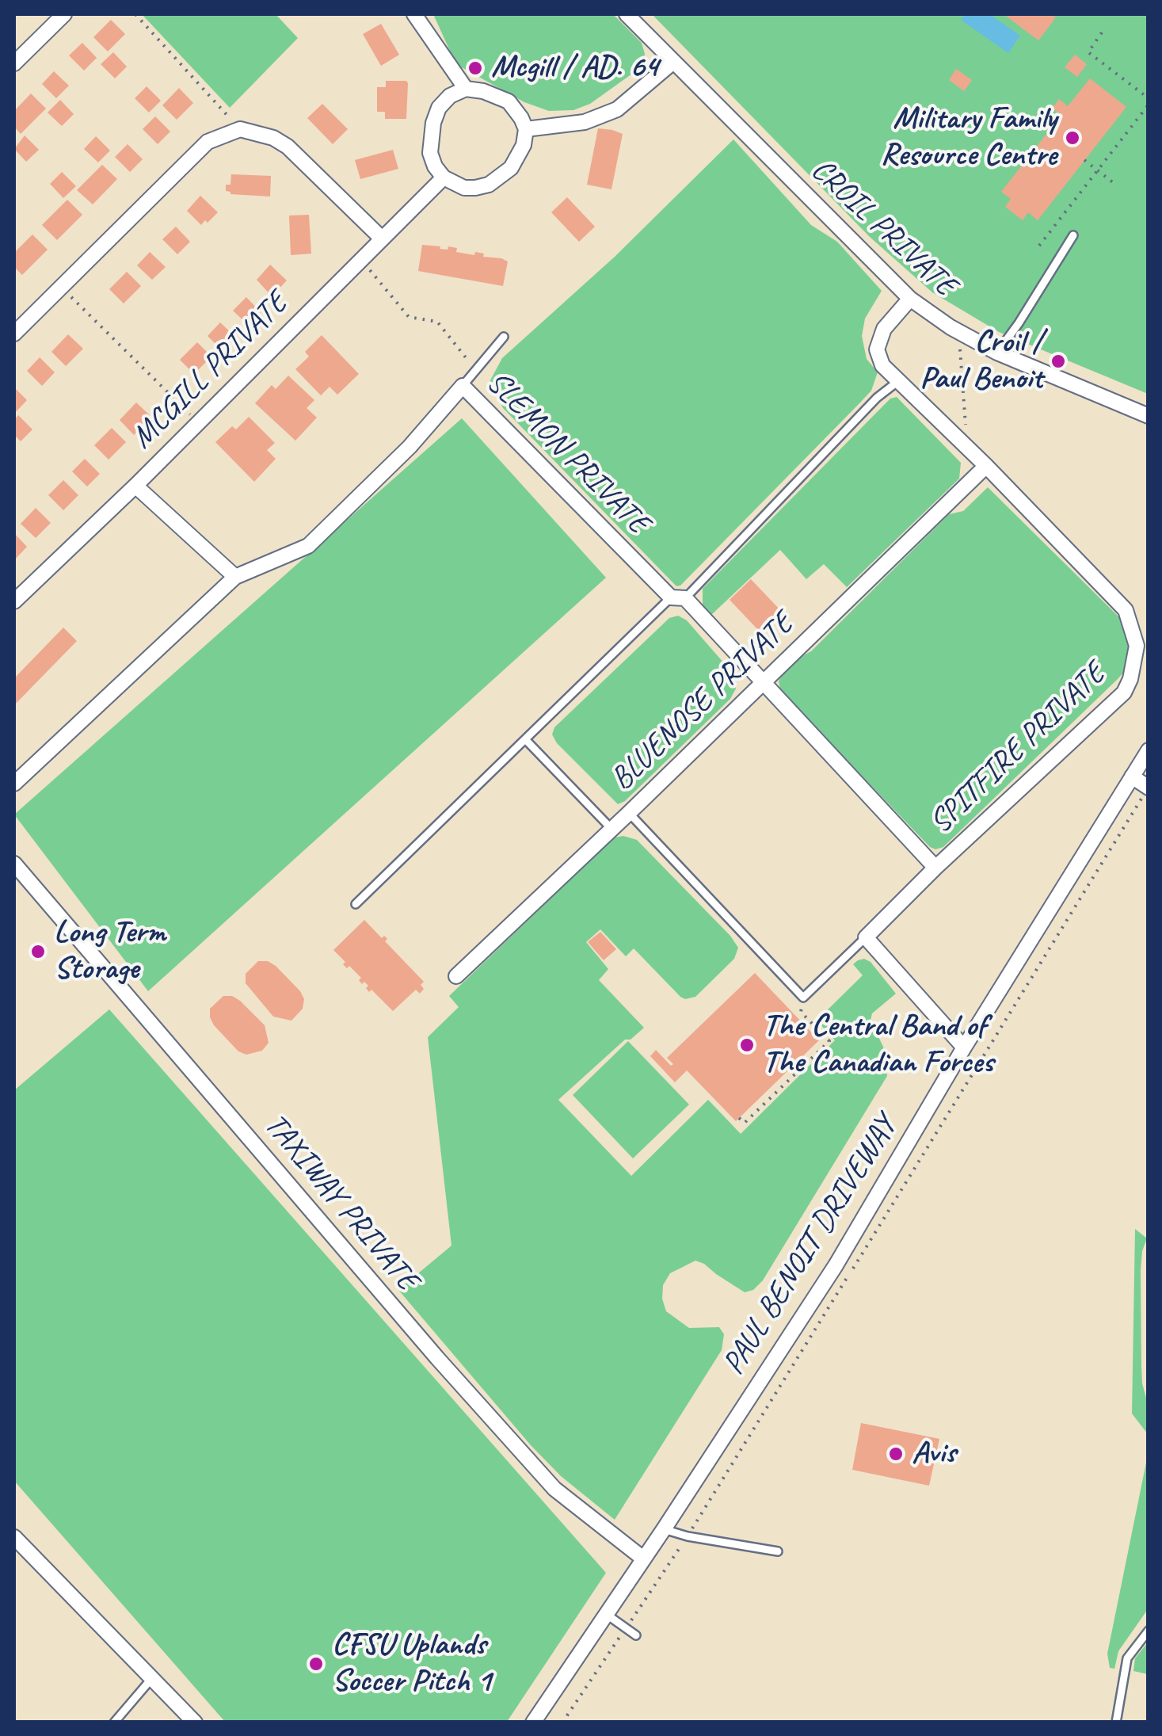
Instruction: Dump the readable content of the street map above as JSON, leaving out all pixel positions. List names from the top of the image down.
{
  "streets": {
    "street": [
      "CROIL PRIVATE",
      "MCGILL PRIVATE",
      "SLEMON PRIVATE",
      "BLUENOSE PRIVATE",
      "SPITFIRE PRIVATE",
      "TAXIWAY PRIVATE",
      "PAUL BENOIT DRIVEWAY"
    ]
  },
  "crossings": [
    ["CROIL PRIVATE", "SPITFIRE PRIVATE"],
    ["SLEMON PRIVATE", "BLUENOSE PRIVATE"],
    ["SLEMON PRIVATE", "SPITFIRE PRIVATE"],
    ["BLUENOSE PRIVATE", "SPITFIRE PRIVATE"],
    ["TAXIWAY PRIVATE", "PAUL BENOIT DRIVEWAY"]
  ],
  "places": [
    "Mcgill / AD. 64",
    "Military Family Resource Centre",
    "Croil / Paul Benoit",
    "Long Term Storage",
    "The Central Band of The Canadian Forces",
    "Avis",
    "CFSU Uplands Soccer Pitch 1"
  ]
}
